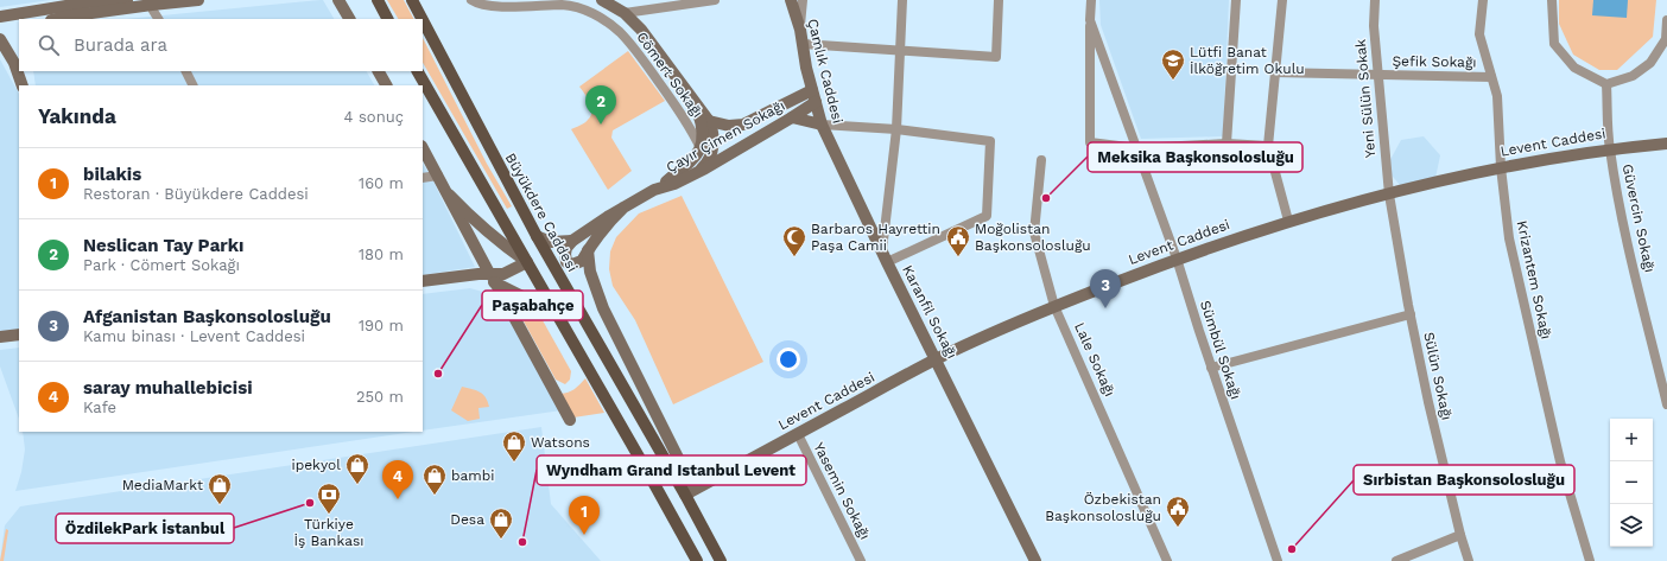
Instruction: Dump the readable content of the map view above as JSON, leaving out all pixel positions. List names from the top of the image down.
{
  "streets": {
    "main road": ["Büyükdere Caddesi"],
    "street": [
      "Şefik Sokağı",
      "Çamlık Caddesi",
      "Cömert Sokağı",
      "Yeni Sülün Sokak",
      "Çayır Çimen Sokağı",
      "Levent Caddesi",
      "Güvercin Sokağı",
      "Krizantem Sokağı",
      "Karanfil Sokağı",
      "Sümbül Sokağı",
      "Lale Sokağı",
      "Sülün Sokağı",
      "Yasemin Sokağı"
    ]
  },
  "crossings": [
    ["Şefik Sokağı", "Yeni Sülün Sokak"],
    ["Şefik Sokağı", "Krizantem Sokağı"],
    ["Çamlık Caddesi", "Çayır Çimen Sokağı"],
    ["Çamlık Caddesi", "Karanfil Sokağı"],
    ["Yeni Sülün Sokak", "Levent Caddesi"],
    ["Yeni Sülün Sokak", "Sülün Sokağı"],
    ["Levent Caddesi", "Büyükdere Caddesi"],
    ["Levent Caddesi", "Güvercin Sokağı"],
    ["Levent Caddesi", "Krizantem Sokağı"],
    ["Levent Caddesi", "Karanfil Sokağı"],
    ["Levent Caddesi", "Sümbül Sokağı"],
    ["Levent Caddesi", "Lale Sokağı"],
    ["Levent Caddesi", "Sülün Sokağı"],
    ["Levent Caddesi", "Yasemin Sokağı"]
  ],
  "places": {
    "school or university": ["Lütfi Banat İlköğretim Okulu"],
    "other": [
      "Meksika Başkonsolosluğu",
      "Paşabahçe",
      "ÖzdilekPark İstanbul",
      "Wyndham Grand Istanbul Levent",
      "Sırbistan Başkonsolosluğu"
    ],
    "mosque": ["Barbaros Hayrettin Paşa Camii"],
    "public building": ["Moğolistan Başkonsolosluğu", "Özbekistan Başkonsolosluğu"],
    "shop": [
      "Watsons",
      "ipekyol",
      "bambi",
      "MediaMarkt",
      "Desa"
    ],
    "bank": ["Türkiye İş Bankası"]
  },
  "page": {
    "search": "Burada ara",
    "pins": [
      "2",
      "3",
      "4",
      "1"
    ],
    "heading": ["Yakında", "4 sonuç"],
    "list": [
      {
        "mark": "1",
        "name": "bilakis",
        "note": "Restoran · Büyükdere Caddesi",
        "value": "160 m"
      },
      {
        "mark": "2",
        "name": "Neslican Tay Parkı",
        "note": "Park · Cömert Sokağı",
        "value": "180 m"
      },
      {
        "mark": "3",
        "name": "Afganistan Başkonsolosluğu",
        "note": "Kamu binası · Levent Caddesi",
        "value": "190 m"
      },
      {
        "mark": "4",
        "name": "saray muhallebicisi",
        "note": "Kafe",
        "value": "250 m"
      }
    ],
    "map_buttons": ["+", "−"]
  }
}
